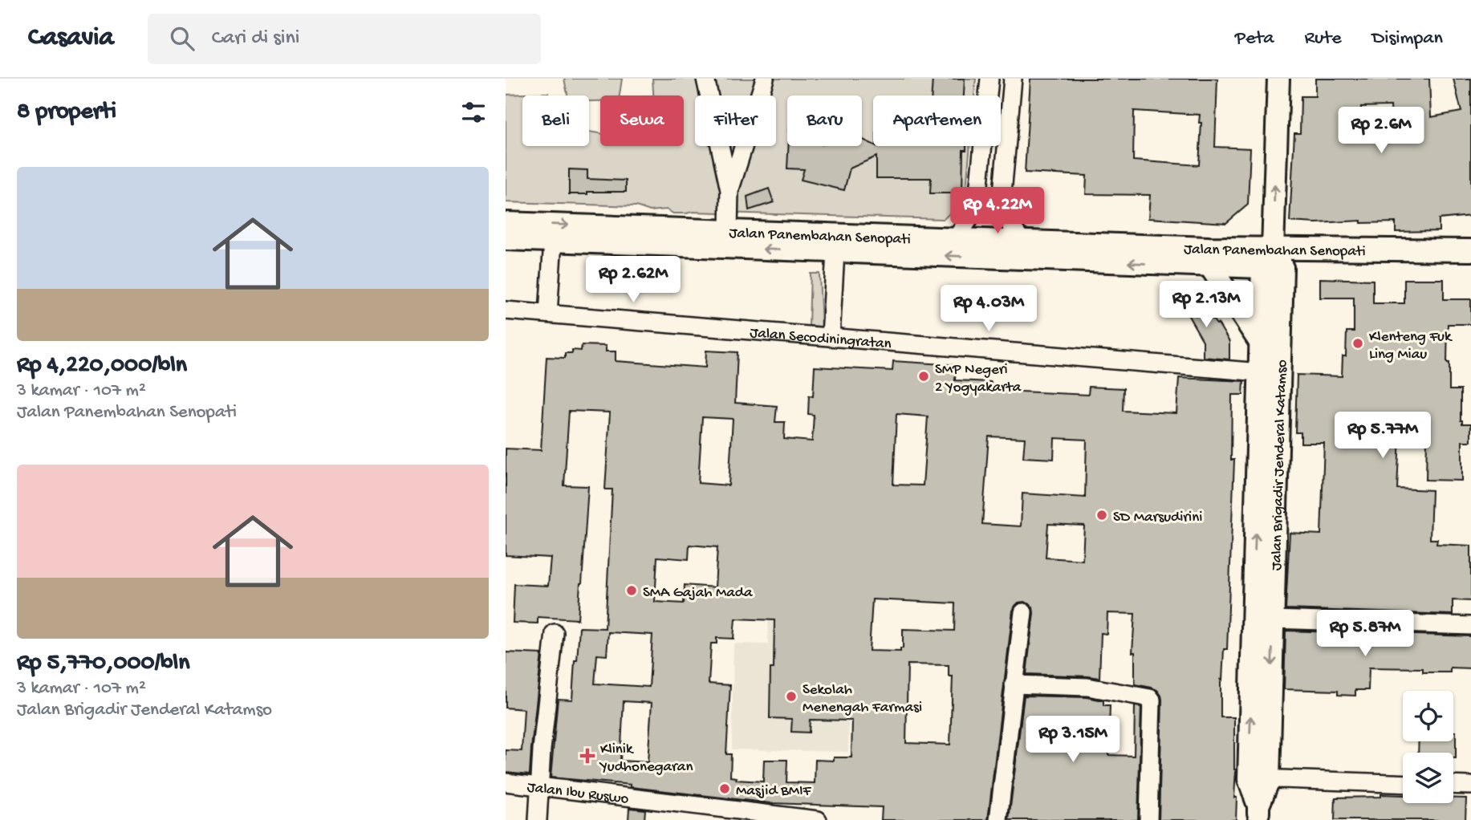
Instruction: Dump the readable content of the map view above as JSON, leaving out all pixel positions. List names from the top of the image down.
{
  "streets": {
    "main road": ["Jalan Panembahan Senopati", "Jalan Brigadir Jenderal Katamso"],
    "street": ["Jalan Secodiningratan", "Jalan Ibu Ruswo"]
  },
  "crossings": [
    ["Jalan Panembahan Senopati", "Jalan Brigadir Jenderal Katamso"],
    ["Jalan Secodiningratan", "Jalan Brigadir Jenderal Katamso"]
  ],
  "places": {
    "other": [
      "Klenteng Fuk Ling Miau",
      "SMP Negeri 2 Yogyakarta",
      "SD Marsudirini",
      "SMA Gajah Mada",
      "Sekolah Menengah Farmasi",
      "Masjid BMIF"
    ],
    "health": ["Klinik Yudhonegaran"]
  },
  "page": {
    "header": "Casavia",
    "search": "Cari di sini",
    "nav": ["Peta", "Rute", "Disimpan"],
    "heading": "8 properti",
    "chip": [
      "Beli",
      "Sewa",
      "Filter",
      "Baru",
      "Apartemen"
    ],
    "price": [
      "Rp 2.6M",
      "Rp 4.22M",
      "Rp 2.62M",
      "Rp 2.13M",
      "Rp 4.03M",
      "Rp 5.77M",
      "Rp 5.87M",
      "Rp 3.15M"
    ],
    "list": [
      {
        "name": "Rp 4,220,000/bln",
        "note": "3 kamar · 107 m² · Jalan Panembahan Senopati"
      },
      {
        "name": "Rp 5,770,000/bln",
        "note": "3 kamar · 107 m² · Jalan Brigadir Jenderal Katamso"
      }
    ]
  }
}
